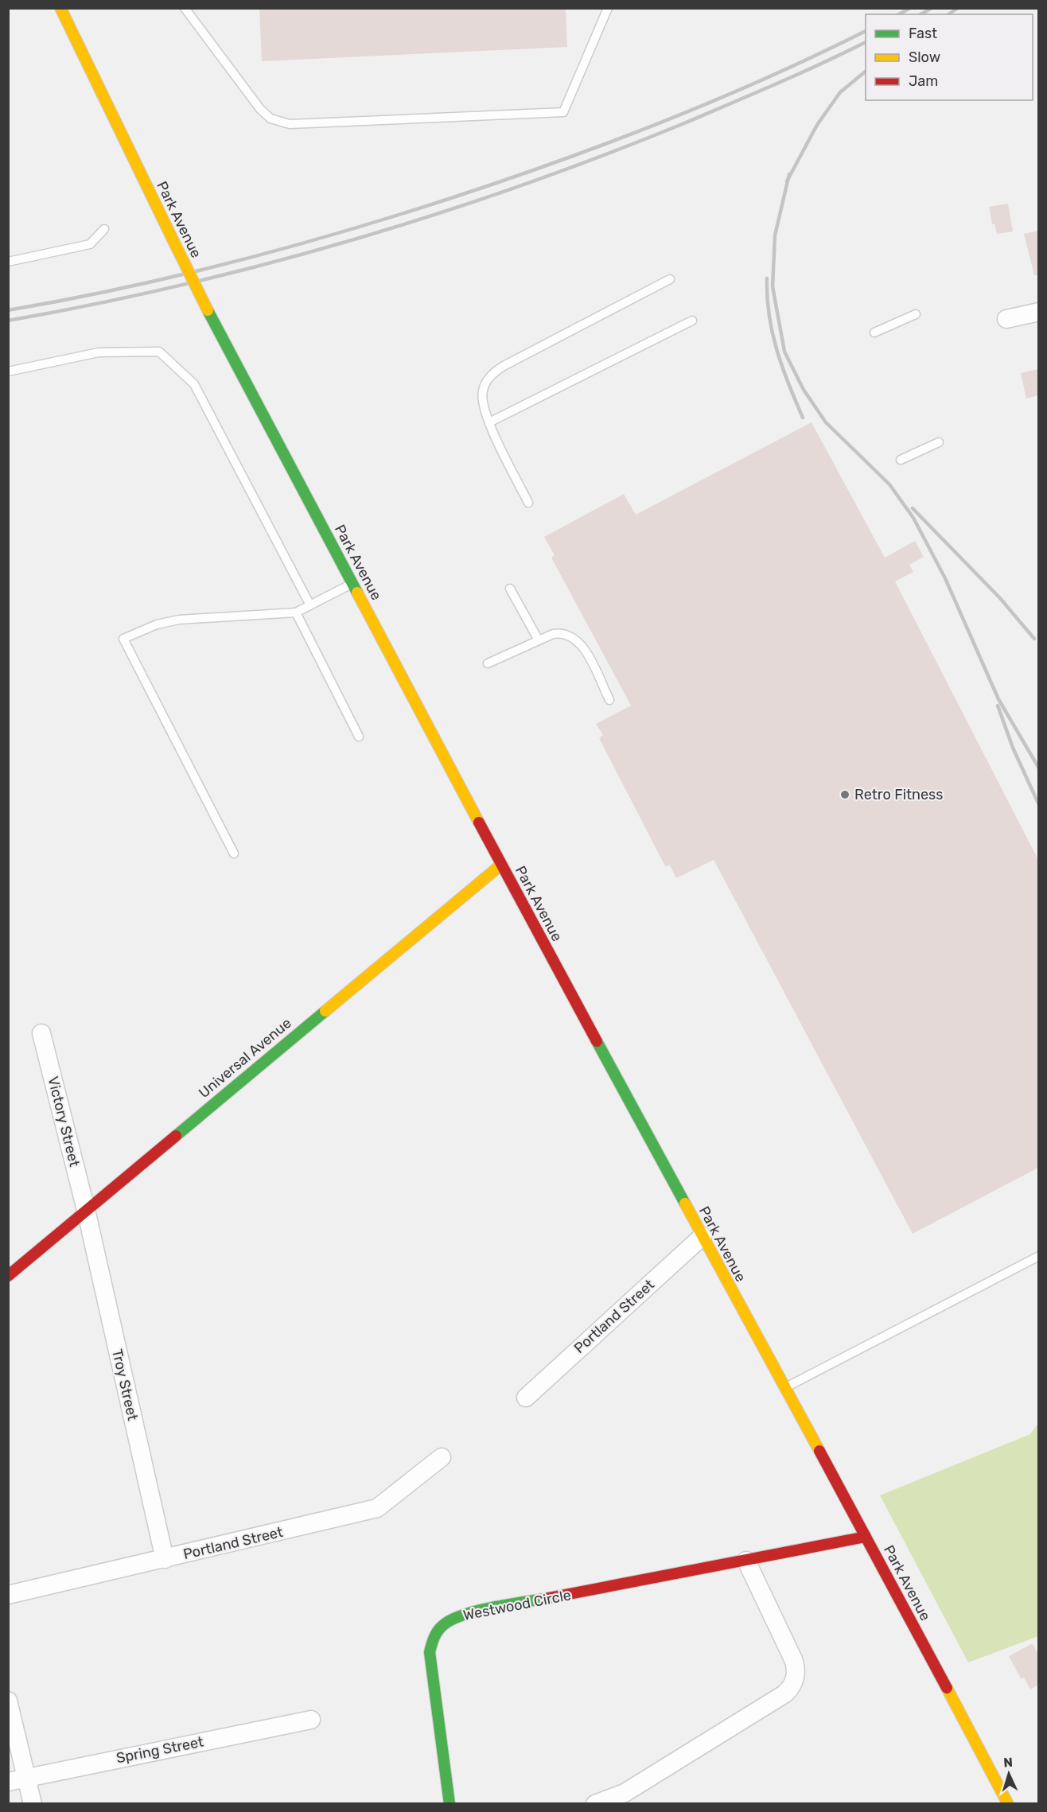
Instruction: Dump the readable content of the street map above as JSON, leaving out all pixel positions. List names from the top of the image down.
{
  "streets": {
    "street": [
      "Park Avenue",
      "Universal Avenue",
      "Victory Street",
      "Portland Street",
      "Troy Street",
      "Westwood Circle",
      "Spring Street"
    ]
  },
  "crossings": [
    ["Park Avenue", "Universal Avenue"],
    ["Park Avenue", "Portland Street"],
    ["Park Avenue", "Westwood Circle"],
    ["Universal Avenue", "Victory Street"],
    ["Universal Avenue", "Troy Street"],
    ["Victory Street", "Troy Street"],
    ["Portland Street", "Troy Street"]
  ],
  "places": ["Retro Fitness"],
  "legend": ["Fast", "Slow", "Jam"],
  "north": "top"
}
